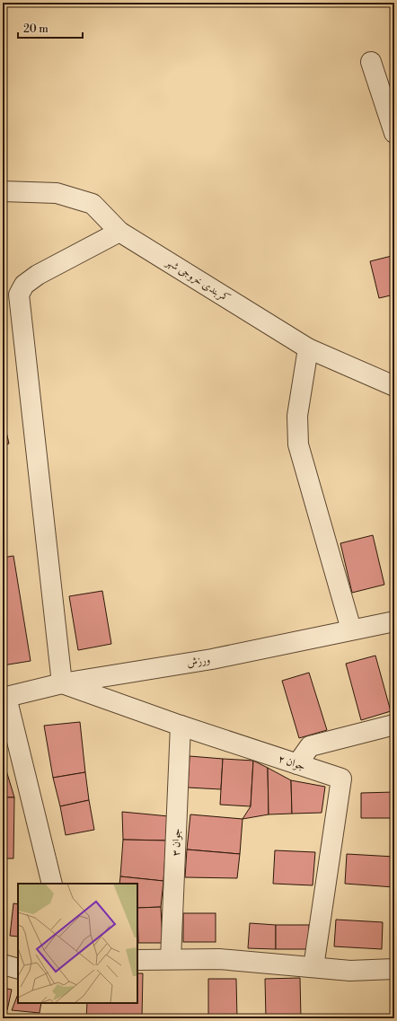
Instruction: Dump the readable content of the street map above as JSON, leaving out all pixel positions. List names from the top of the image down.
{
  "streets": {
    "street": [
      "کمربندی خروجی شهر",
      "ورزش",
      "جوان ۲",
      "جوان ۳"
    ]
  },
  "crossings": [
    ["ورزش", "جوان ۲"],
    ["جوان ۲", "جوان ۳"]
  ],
  "scale_bar": "20 m"
}
